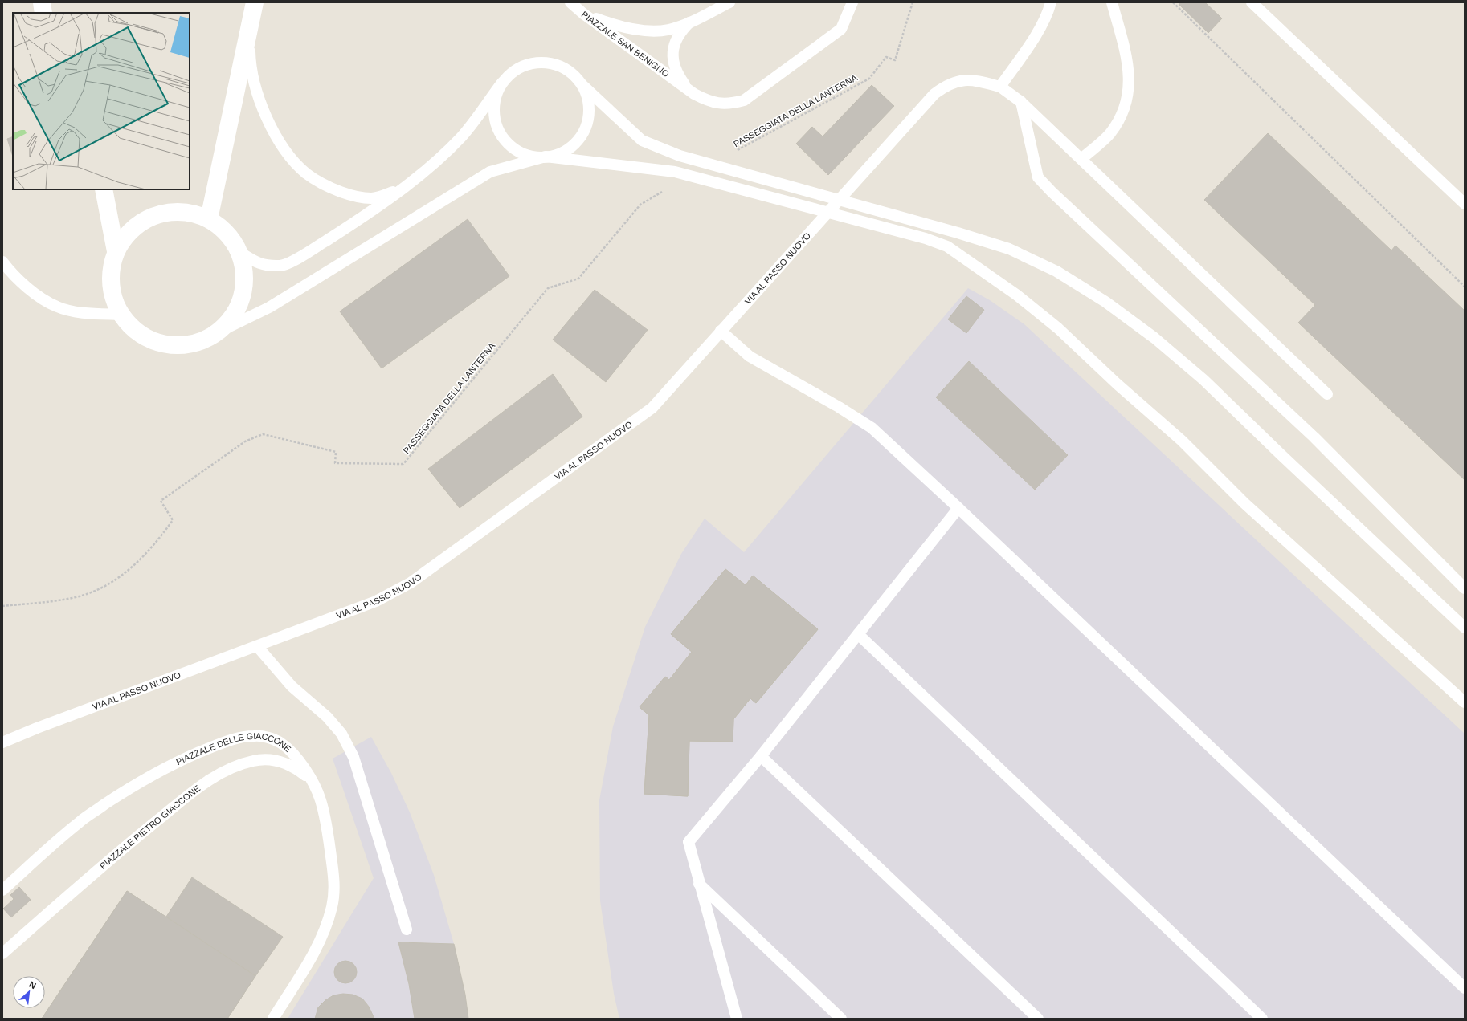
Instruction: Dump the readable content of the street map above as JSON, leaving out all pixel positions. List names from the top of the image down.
{
  "streets": {
    "lane": [
      "PIAZZALE SAN BENIGNO",
      "VIA AL PASSO NUOVO",
      "PIAZZALE DELLE GIACCONE",
      "PIAZZALE PIETRO GIACCONE"
    ],
    "path": ["PASSEGGIATA DELLA LANTERNA"]
  },
  "crossings": [
    ["PIAZZALE DELLE GIACCONE", "PIAZZALE PIETRO GIACCONE"]
  ],
  "north": "top right"
}
